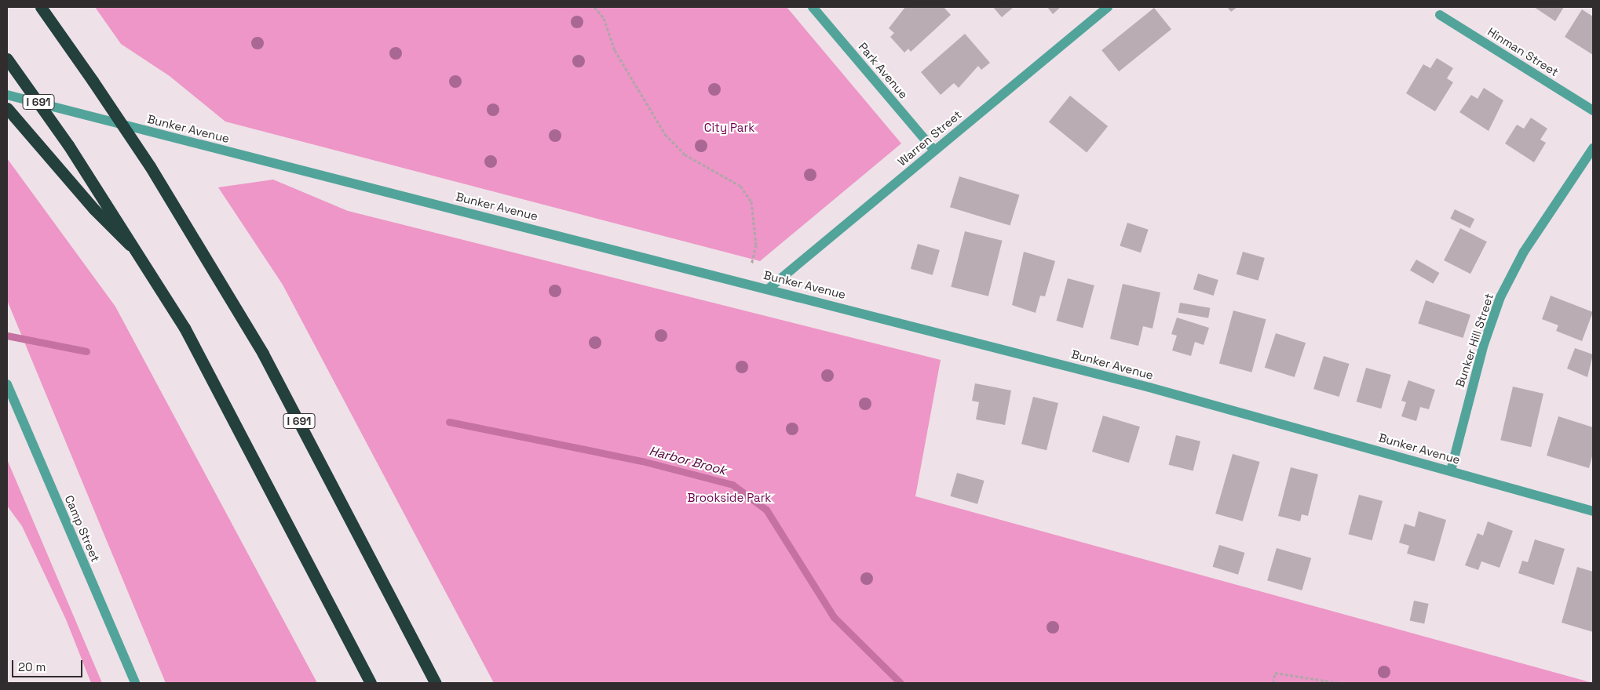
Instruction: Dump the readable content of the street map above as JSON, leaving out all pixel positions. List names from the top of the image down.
{
  "streets": {
    "highway": ["I 691"],
    "street": [
      "Hinman Street",
      "Park Avenue",
      "Bunker Avenue",
      "Warren Street",
      "Bunker Hill Street",
      "Camp Street"
    ]
  },
  "crossings": [
    ["Park Avenue", "Warren Street"],
    ["Bunker Avenue", "Warren Street"],
    ["Bunker Avenue", "Bunker Hill Street"]
  ],
  "water": ["Harbor Brook"],
  "parks": ["City Park", "Brookside Park"],
  "scale_bar": "20 m"
}
